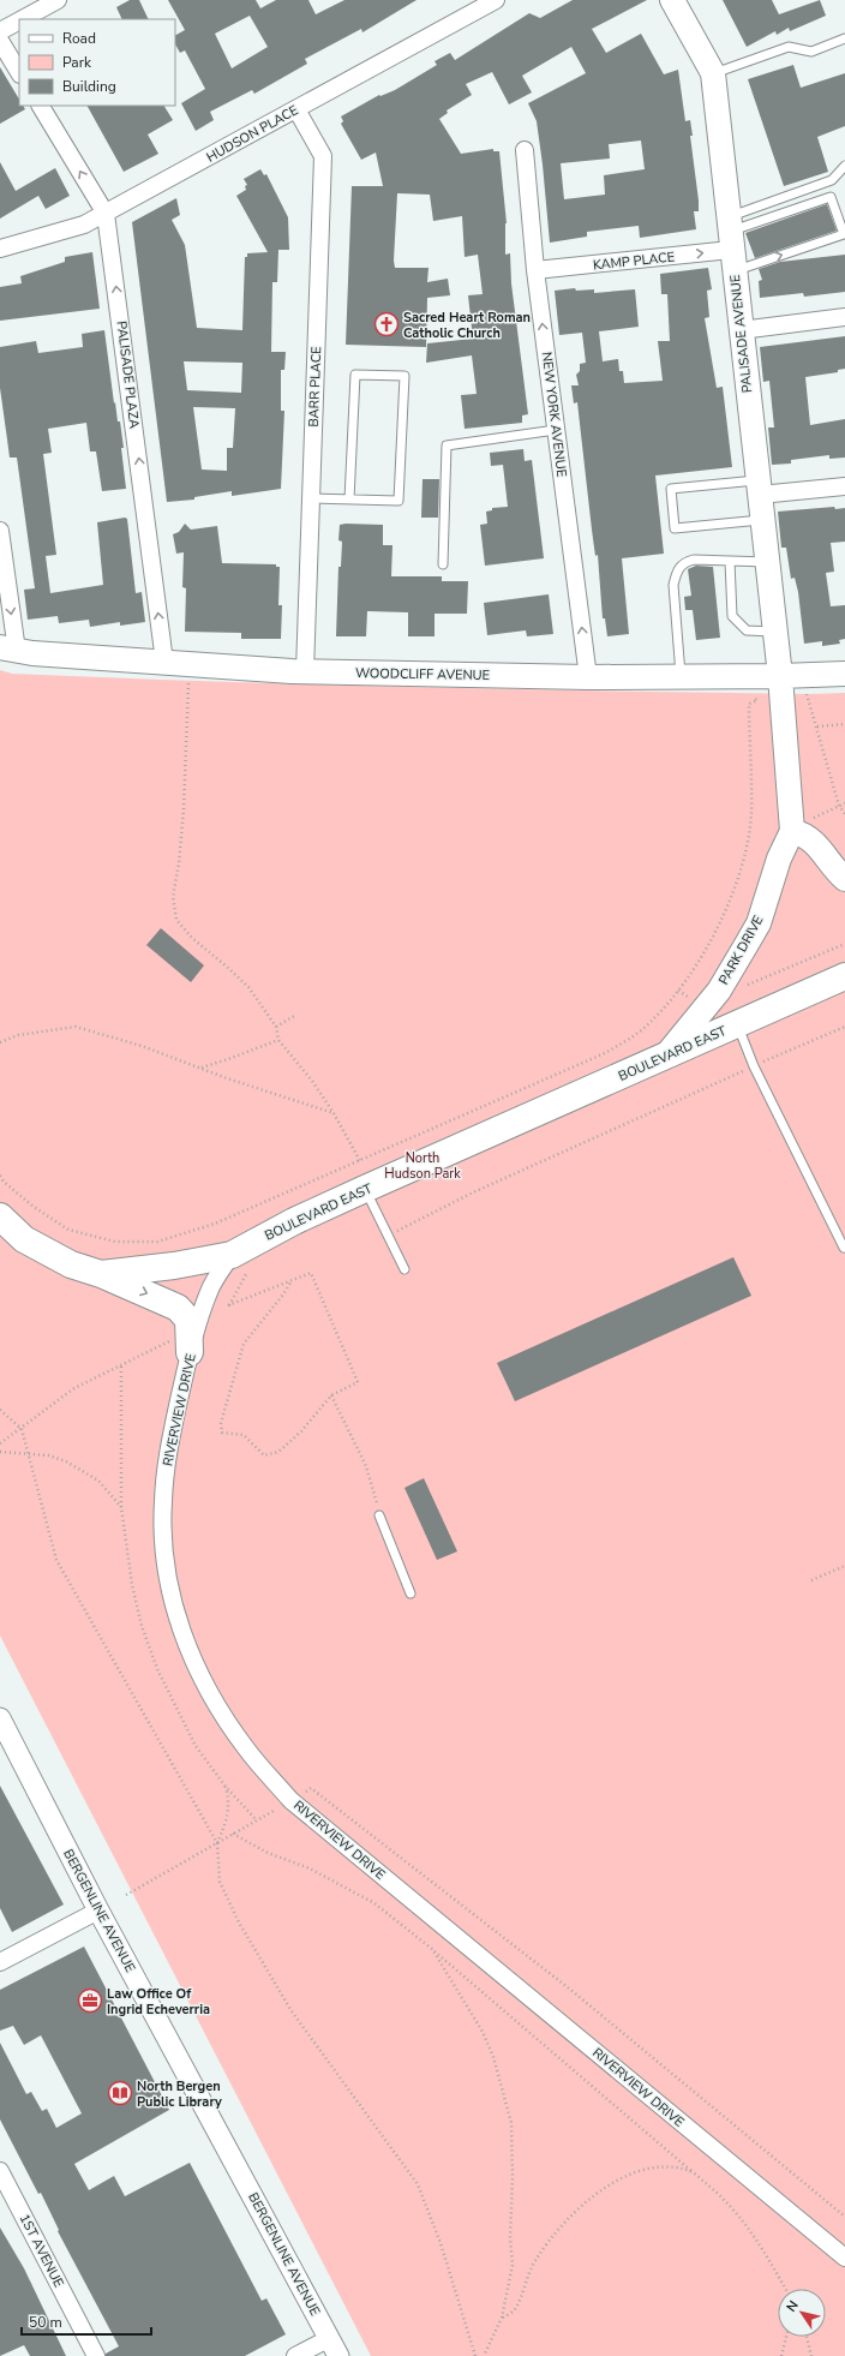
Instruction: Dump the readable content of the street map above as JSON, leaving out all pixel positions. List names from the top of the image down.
{
  "streets": {
    "main road": [
      "PALISADE AVENUE",
      "WOODCLIFF AVENUE",
      "PARK DRIVE",
      "BOULEVARD EAST"
    ],
    "street": [
      "HUDSON PLACE",
      "KAMP PLACE",
      "PALISADE PLAZA",
      "BARR PLACE",
      "NEW YORK AVENUE",
      "RIVERVIEW DRIVE",
      "BERGENLINE AVENUE",
      "1ST AVENUE"
    ]
  },
  "crossings": [
    ["HUDSON PLACE", "PALISADE PLAZA"],
    ["HUDSON PLACE", "BARR PLACE"],
    ["KAMP PLACE", "PALISADE AVENUE"],
    ["KAMP PLACE", "NEW YORK AVENUE"],
    ["PALISADE AVENUE", "WOODCLIFF AVENUE"],
    ["PALISADE AVENUE", "PARK DRIVE"],
    ["PALISADE PLAZA", "WOODCLIFF AVENUE"],
    ["BARR PLACE", "WOODCLIFF AVENUE"],
    ["NEW YORK AVENUE", "WOODCLIFF AVENUE"],
    ["WOODCLIFF AVENUE", "PARK DRIVE"],
    ["PARK DRIVE", "BOULEVARD EAST"],
    ["BOULEVARD EAST", "RIVERVIEW DRIVE"]
  ],
  "one_way": ["KAMP PLACE", "PALISADE PLAZA", "NEW YORK AVENUE"],
  "parks": ["North Hudson Park"],
  "places": {
    "church": ["Sacred Heart Roman Catholic Church"],
    "office": ["Law Office Of Ingrid Echeverria"],
    "library": ["North Bergen Public Library"]
  },
  "legend": ["Road", "Park", "Building"],
  "scale_bar": "50 m",
  "north": "top left"
}
